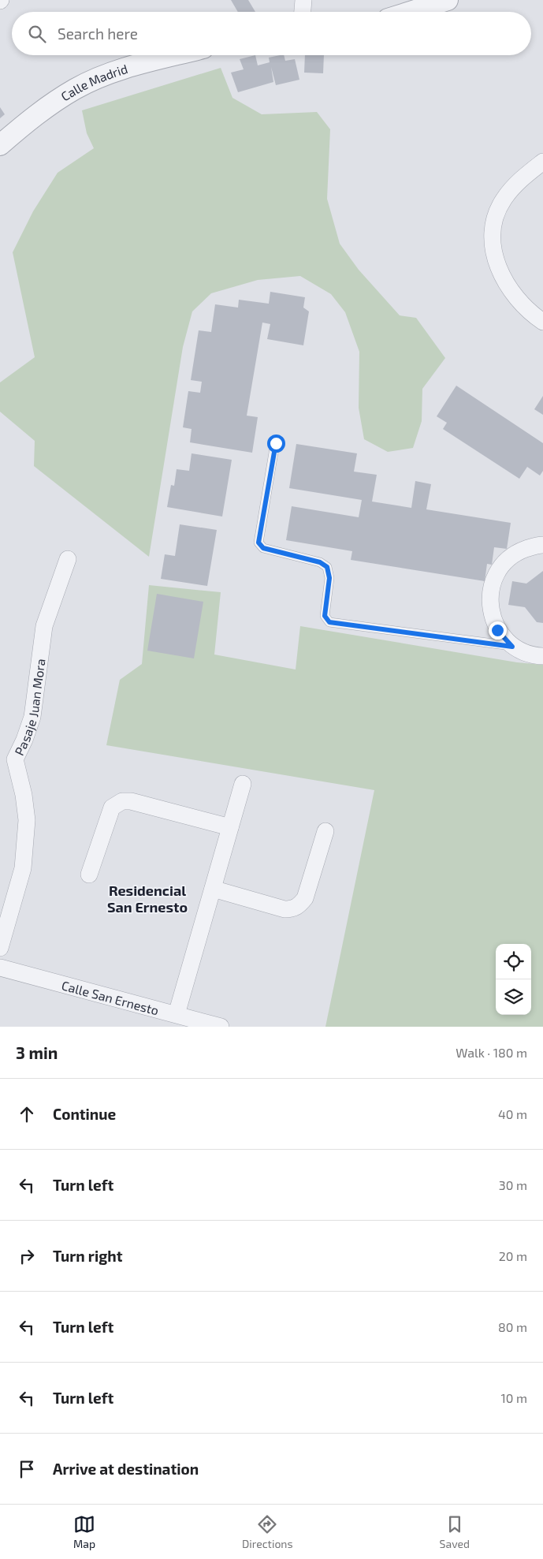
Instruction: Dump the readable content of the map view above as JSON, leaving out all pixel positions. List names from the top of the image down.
{
  "streets": {
    "street": ["Calle Madrid", "Pasaje Juan Mora", "Calle San Ernesto"]
  },
  "districts": ["Residencial San Ernesto"],
  "page": {
    "search": "Search here",
    "heading": ["3 min", "Walk · 180 m"],
    "list": [
      ["Continue", "40 m"],
      ["Turn left", "30 m"],
      ["Turn right", "20 m"],
      ["Turn left", "80 m"],
      ["Turn left", "10 m"],
      "Arrive at destination"
    ],
    "nav": ["Map", "Directions", "Saved"]
  }
}
